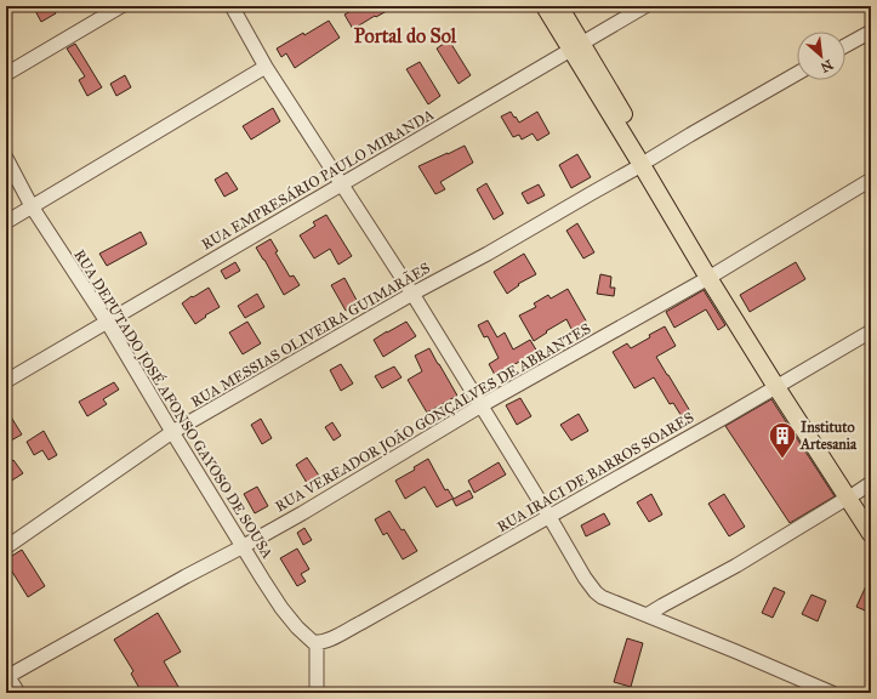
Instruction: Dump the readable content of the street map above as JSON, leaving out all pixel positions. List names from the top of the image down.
{
  "streets": {
    "street": [
      "RUA EMPRESÁRIO PAULO MIRANDA",
      "RUA MESSIAS OLIVEIRA GUIMARÃES",
      "RUA DEPUTADO JOSÉ AFONSO GAYOSO DE SOUSA",
      "RUA VEREADOR JOÃO GONÇALVES DE ABRANTES",
      "RUA IRACI DE BARROS SOARES"
    ]
  },
  "crossings": [
    ["RUA EMPRESÁRIO PAULO MIRANDA", "RUA DEPUTADO JOSÉ AFONSO GAYOSO DE SOUSA"],
    ["RUA MESSIAS OLIVEIRA GUIMARÃES", "RUA DEPUTADO JOSÉ AFONSO GAYOSO DE SOUSA"],
    ["RUA DEPUTADO JOSÉ AFONSO GAYOSO DE SOUSA", "RUA VEREADOR JOÃO GONÇALVES DE ABRANTES"],
    ["RUA DEPUTADO JOSÉ AFONSO GAYOSO DE SOUSA", "RUA IRACI DE BARROS SOARES"]
  ],
  "districts": ["Portal do Sol"],
  "places": {
    "building": ["Instituto Artesania"]
  },
  "north": "bottom right"
}
